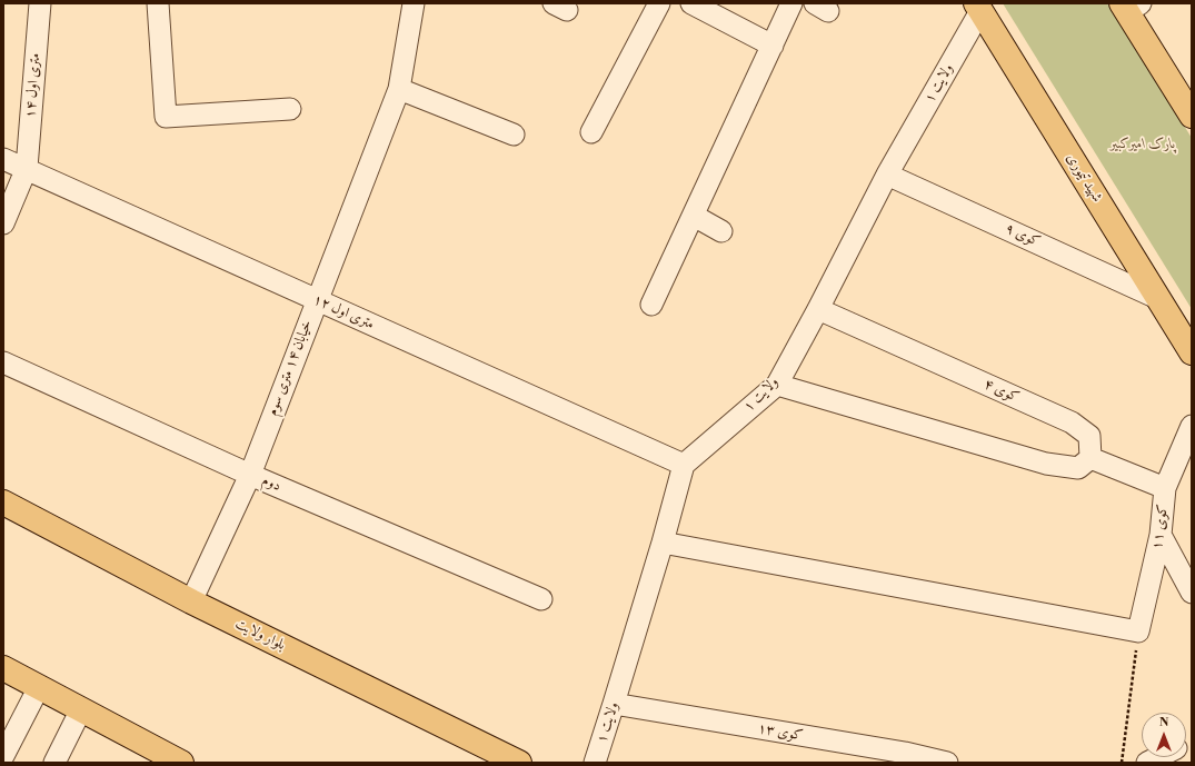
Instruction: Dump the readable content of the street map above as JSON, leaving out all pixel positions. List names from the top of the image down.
{
  "streets": {
    "main road": ["شهید تیموری", "بلوار ولایت"],
    "street": [
      "ولایت ۱",
      "۱۴ متری اول",
      "کوی ۹",
      "۱۲ متری اول",
      "خیابان ۱۴ متری سوم",
      "کوی ۴",
      "دوم",
      "کوی ۱۱",
      "کوی ۱۳"
    ]
  },
  "crossings": [
    ["ولایت ۱", "شهید تیموری"],
    ["ولایت ۱", "کوی ۹"],
    ["ولایت ۱", "۱۲ متری اول"],
    ["ولایت ۱", "کوی ۴"],
    ["ولایت ۱", "کوی ۱۳"],
    ["۱۴ متری اول", "۱۲ متری اول"],
    ["شهید تیموری", "کوی ۹"],
    ["۱۲ متری اول", "خیابان ۱۴ متری سوم"],
    ["خیابان ۱۴ متری سوم", "دوم"],
    ["خیابان ۱۴ متری سوم", "بلوار ولایت"]
  ],
  "parks": ["پارک امیرکبیر"],
  "north": "top"
}
